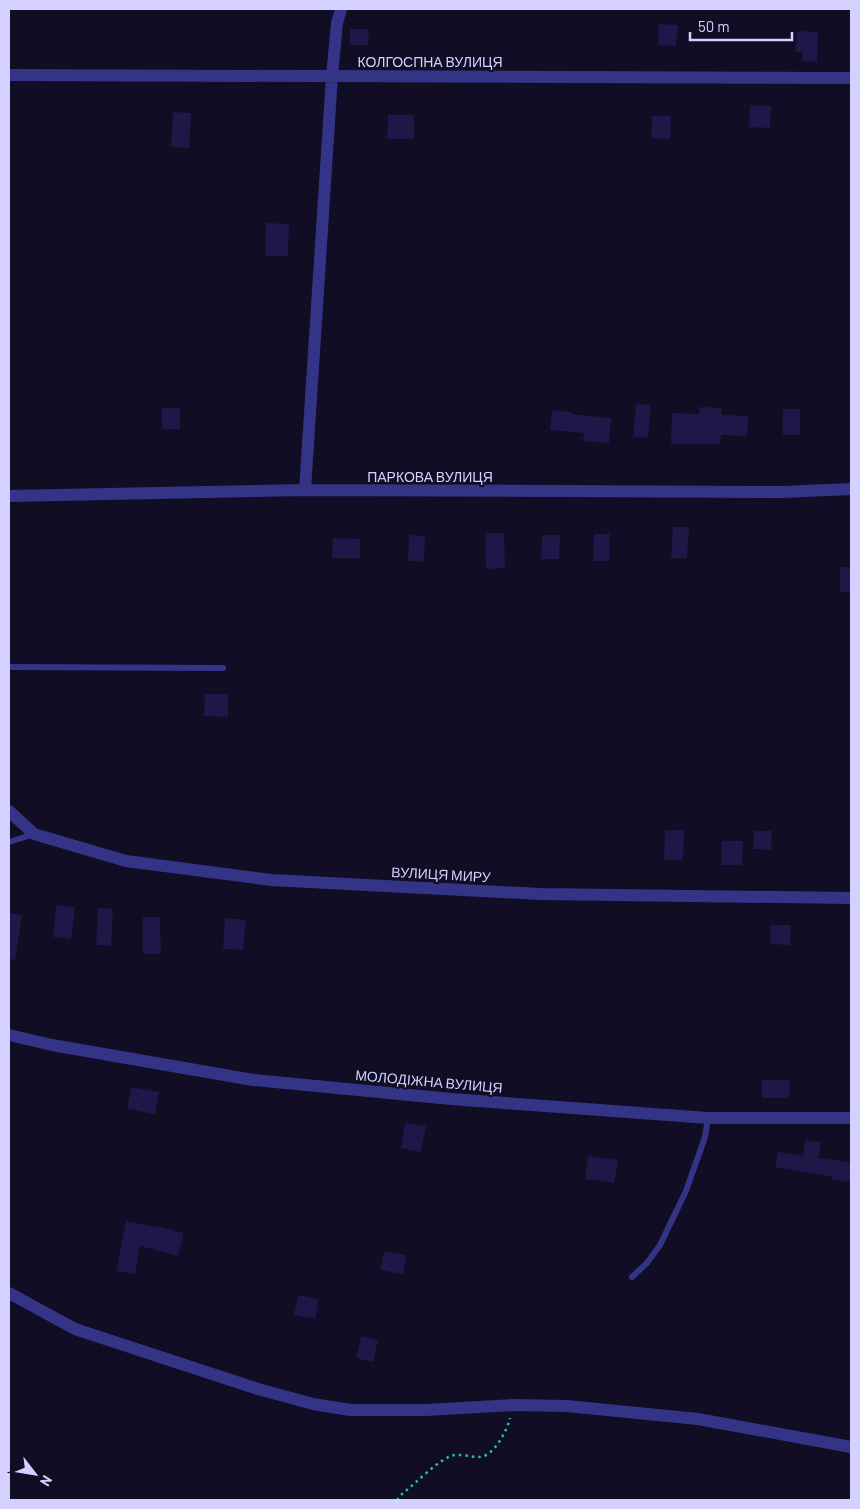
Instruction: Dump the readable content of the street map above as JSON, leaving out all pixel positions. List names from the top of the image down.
{
  "streets": {
    "street": [
      "КОЛГОСПНА ВУЛИЦЯ",
      "ПАРКОВА ВУЛИЦЯ",
      "ВУЛИЦЯ МИРУ",
      "МОЛОДІЖНА ВУЛИЦЯ"
    ]
  },
  "scale_bar": "50 m",
  "north": "bottom right"
}
